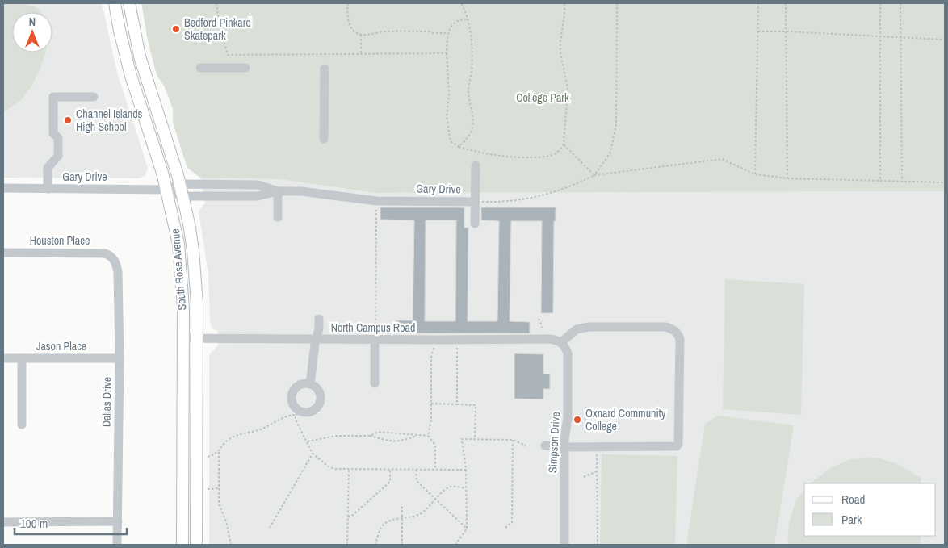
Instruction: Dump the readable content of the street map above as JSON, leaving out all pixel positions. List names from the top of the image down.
{
  "streets": {
    "main road": ["South Rose Avenue"],
    "street": [
      "Gary Drive",
      "Houston Place",
      "North Campus Road",
      "Jason Place",
      "Dallas Drive",
      "Simpson Drive"
    ]
  },
  "crossings": [
    ["Gary Drive", "South Rose Avenue"],
    ["Houston Place", "Dallas Drive"],
    ["South Rose Avenue", "North Campus Road"],
    ["North Campus Road", "Simpson Drive"],
    ["Jason Place", "Dallas Drive"]
  ],
  "parks": ["College Park"],
  "places": ["Bedford Pinkard Skatepark", "Channel Islands High School", "Oxnard Community College"],
  "legend": ["Road", "Park"],
  "scale_bar": "100 m",
  "north": "top"
}
